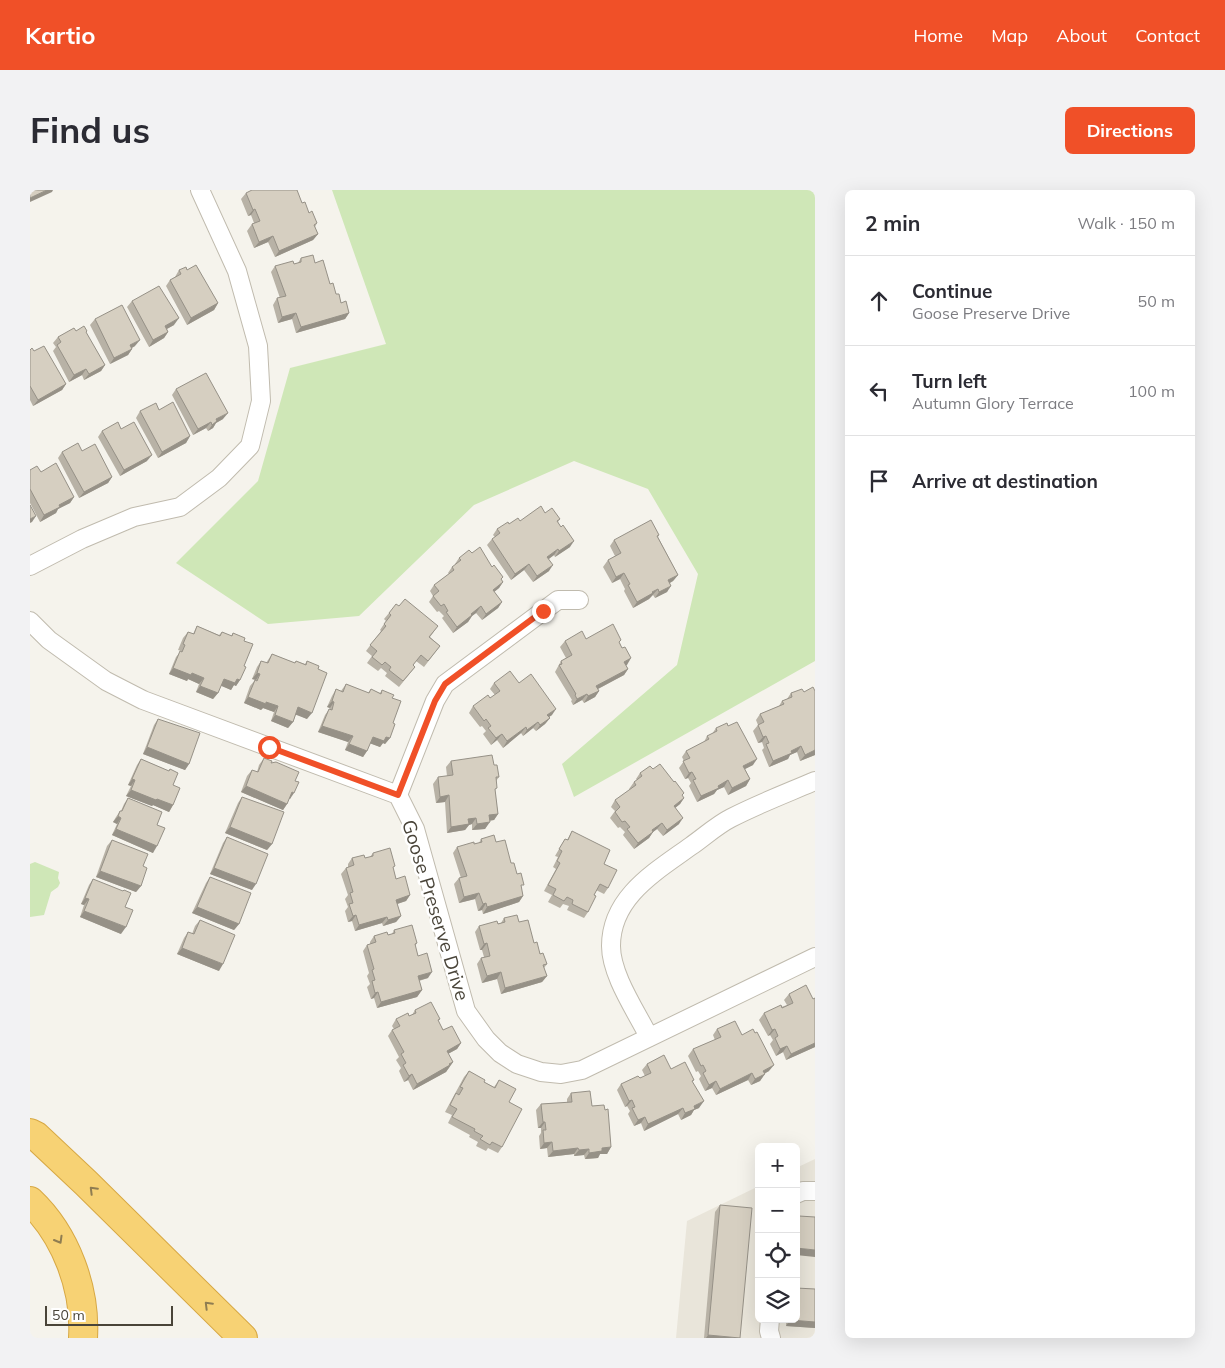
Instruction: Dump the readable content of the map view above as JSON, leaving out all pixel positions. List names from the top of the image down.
{
  "streets": {
    "street": ["Goose Preserve Drive"]
  },
  "scale_bar": "50 m",
  "page": {
    "header": "Kartio",
    "nav": [
      "Home",
      "Map",
      "About",
      "Contact"
    ],
    "buttons": "Directions",
    "title": "Find us",
    "heading": ["2 min", "Walk · 150 m"],
    "list": [
      ["Continue", "Goose Preserve Drive", "50 m"],
      ["Turn left", "Autumn Glory Terrace", "100 m"],
      "Arrive at destination"
    ],
    "map_buttons": ["+", "−"],
    "scale": "50 m"
  }
}
